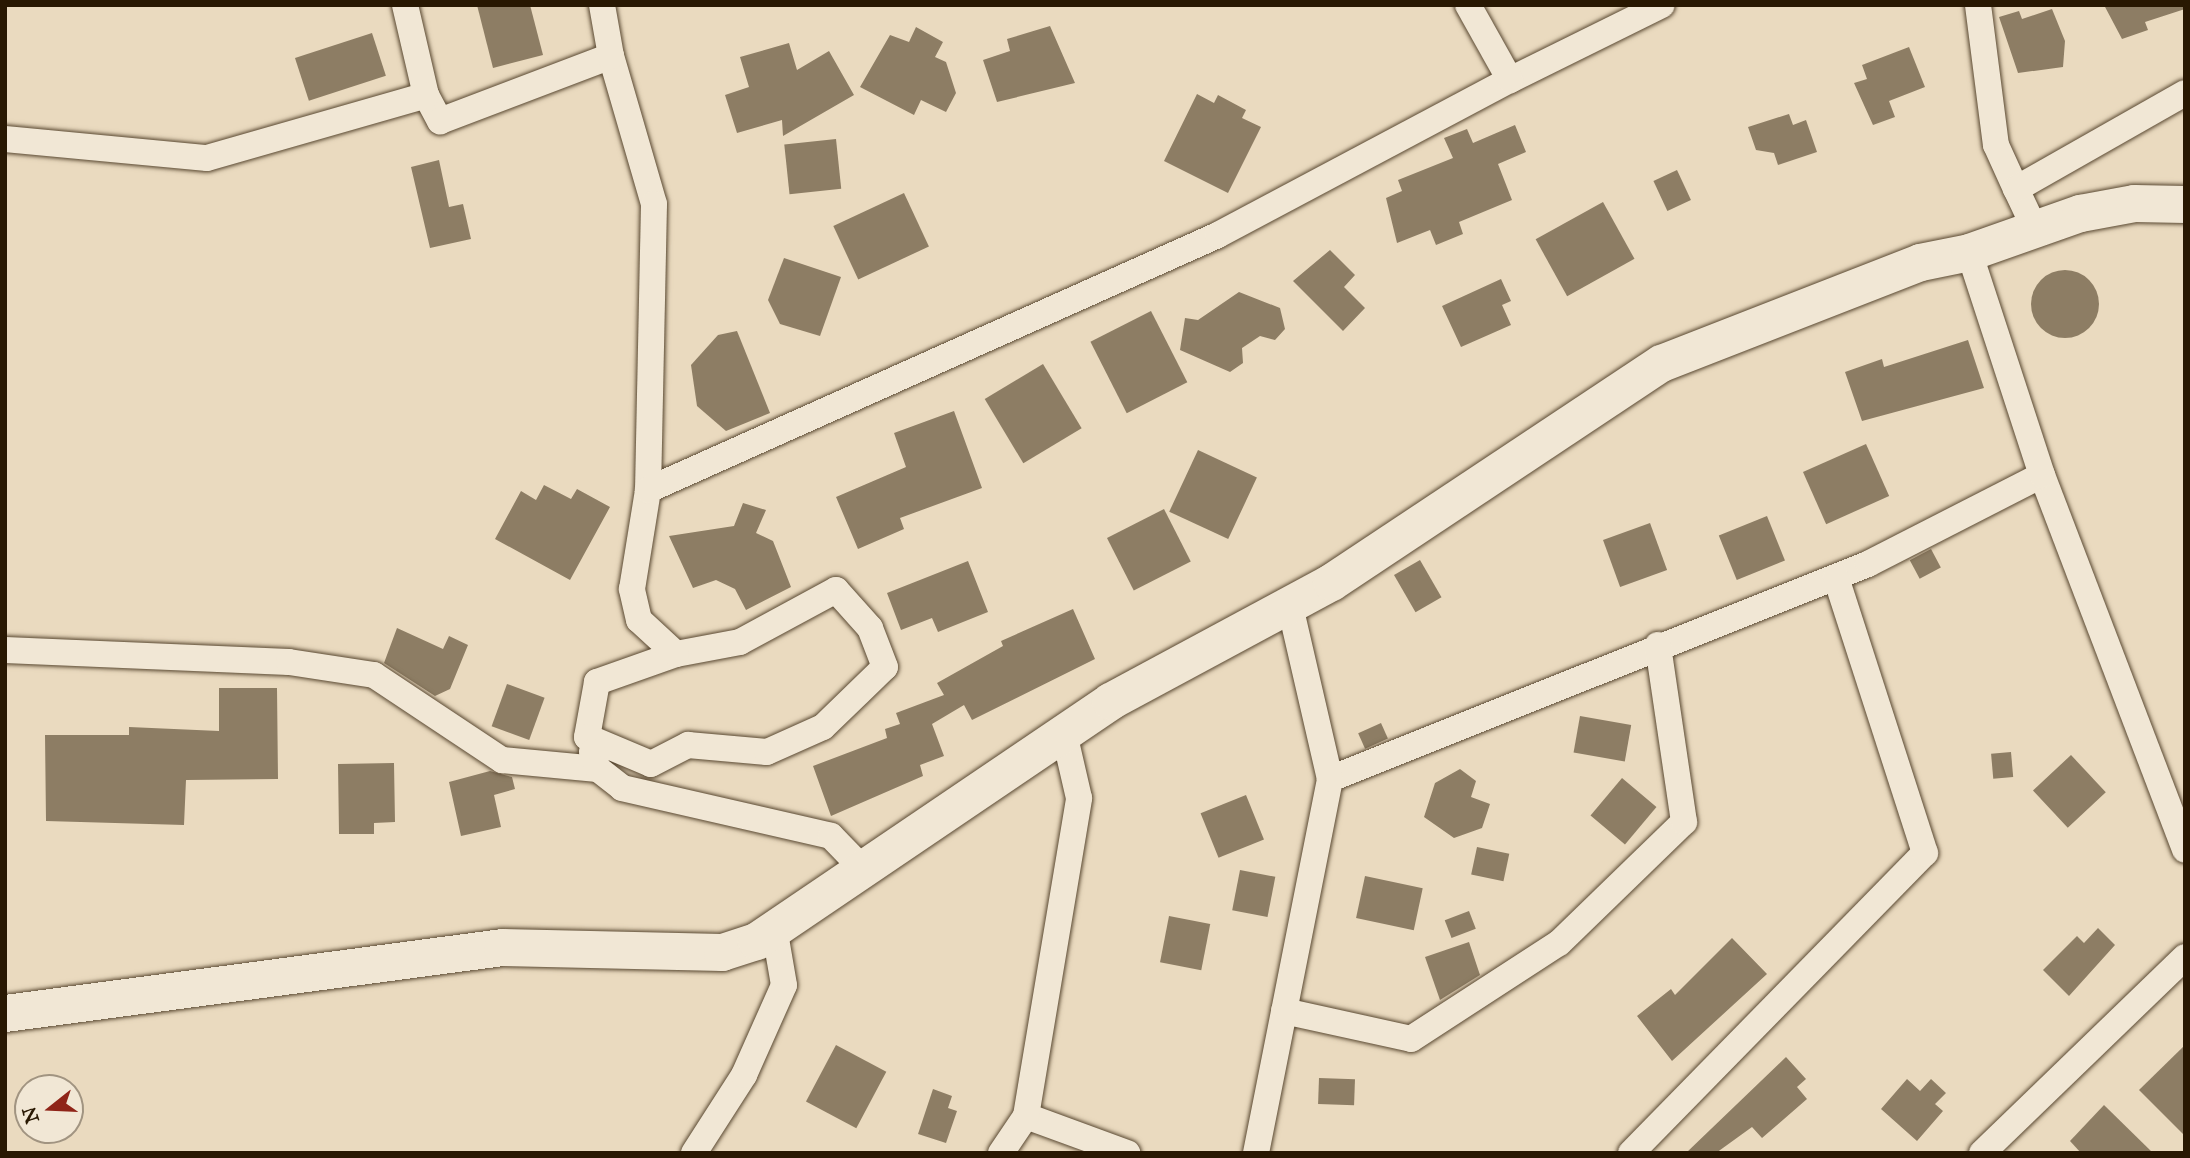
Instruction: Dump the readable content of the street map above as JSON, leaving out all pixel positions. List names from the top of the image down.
{
  "north": "left"
}
